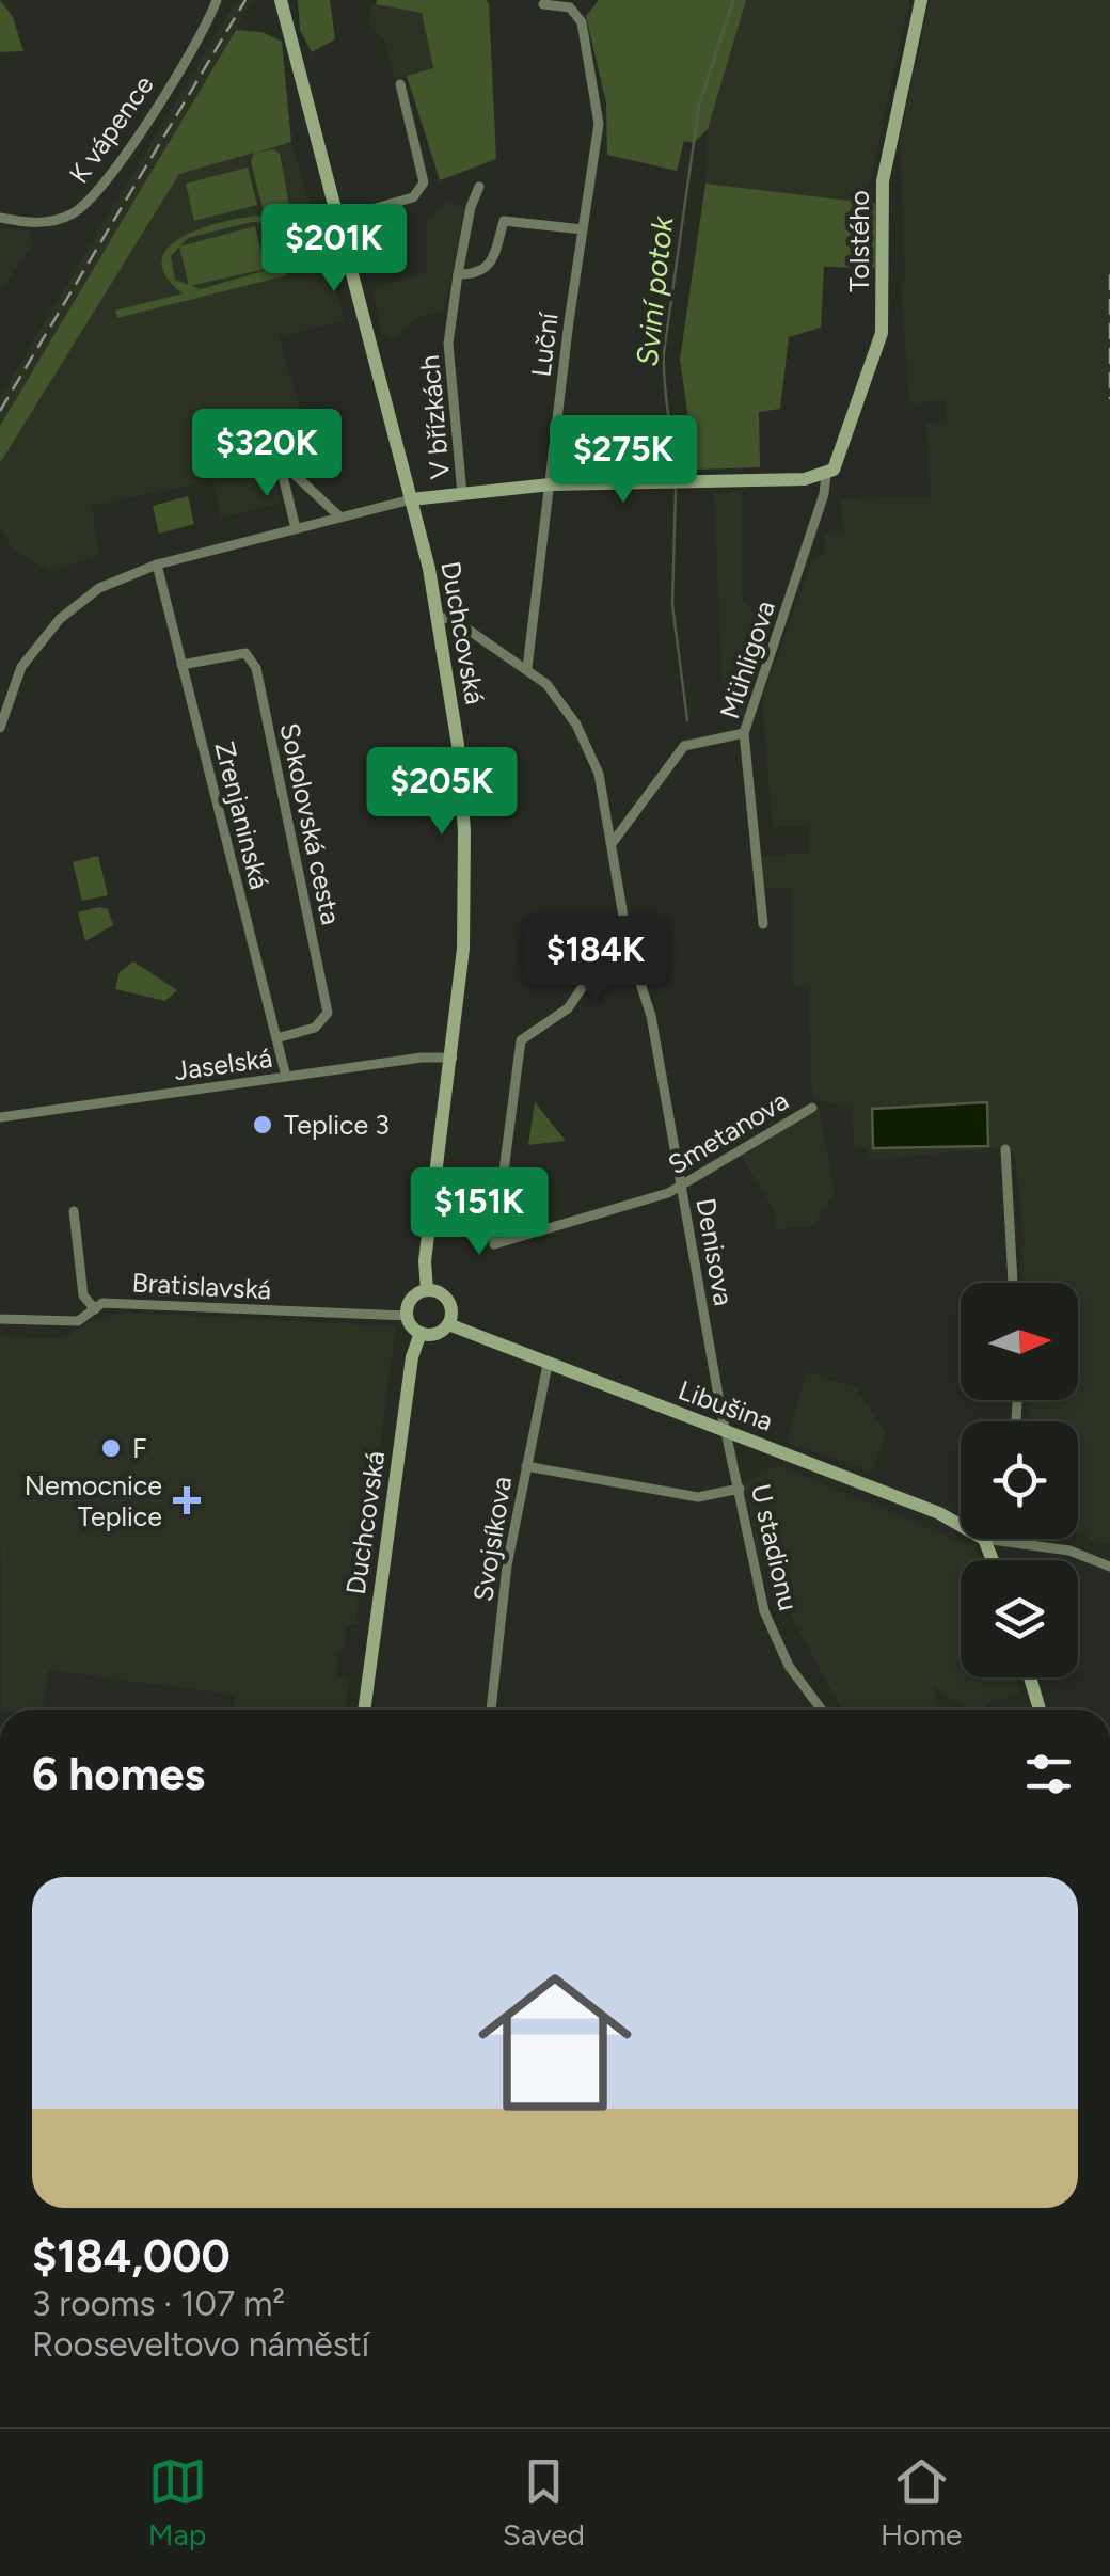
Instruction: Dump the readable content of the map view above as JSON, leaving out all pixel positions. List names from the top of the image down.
{
  "streets": {
    "main road": ["Tolstého", "Duchcovská", "Libušina"],
    "street": [
      "K vápence",
      "Luční",
      "V břízkách",
      "Mühligova",
      "Zrenjaninská",
      "Sokolovská cesta",
      "Jaselská",
      "Smetanova",
      "Denisova",
      "Bratislavská",
      "Svojsíkova",
      "U stadionu"
    ]
  },
  "crossings": [
    ["Tolstého", "Mühligova"],
    ["Luční", "Denisova"],
    ["Duchcovská", "Jaselská"],
    ["Duchcovská", "Denisova"],
    ["Duchcovská", "Bratislavská"],
    ["Duchcovská", "Libušina"],
    ["Zrenjaninská", "Sokolovská cesta"],
    ["Zrenjaninská", "Jaselská"],
    ["Smetanova", "Denisova"],
    ["Denisova", "Libušina"],
    ["Denisova", "U stadionu"],
    ["Bratislavská", "Libušina"],
    ["Libušina", "Svojsíkova"],
    ["Libušina", "U stadionu"]
  ],
  "water": ["Sviní potok"],
  "places": {
    "other": ["Teplice 3", "F"],
    "health": ["Nemocnice Teplice"]
  },
  "north": "right",
  "page": {
    "price": [
      "$201K",
      "$320K",
      "$275K",
      "$205K",
      "$184K",
      "$151K"
    ],
    "heading": "6 homes",
    "list": [
      {
        "name": "$184,000",
        "note": "3 rooms · 107 m² · Rooseveltovo náměstí"
      }
    ],
    "tabs": ["Map", "Saved", "Home"]
  }
}
